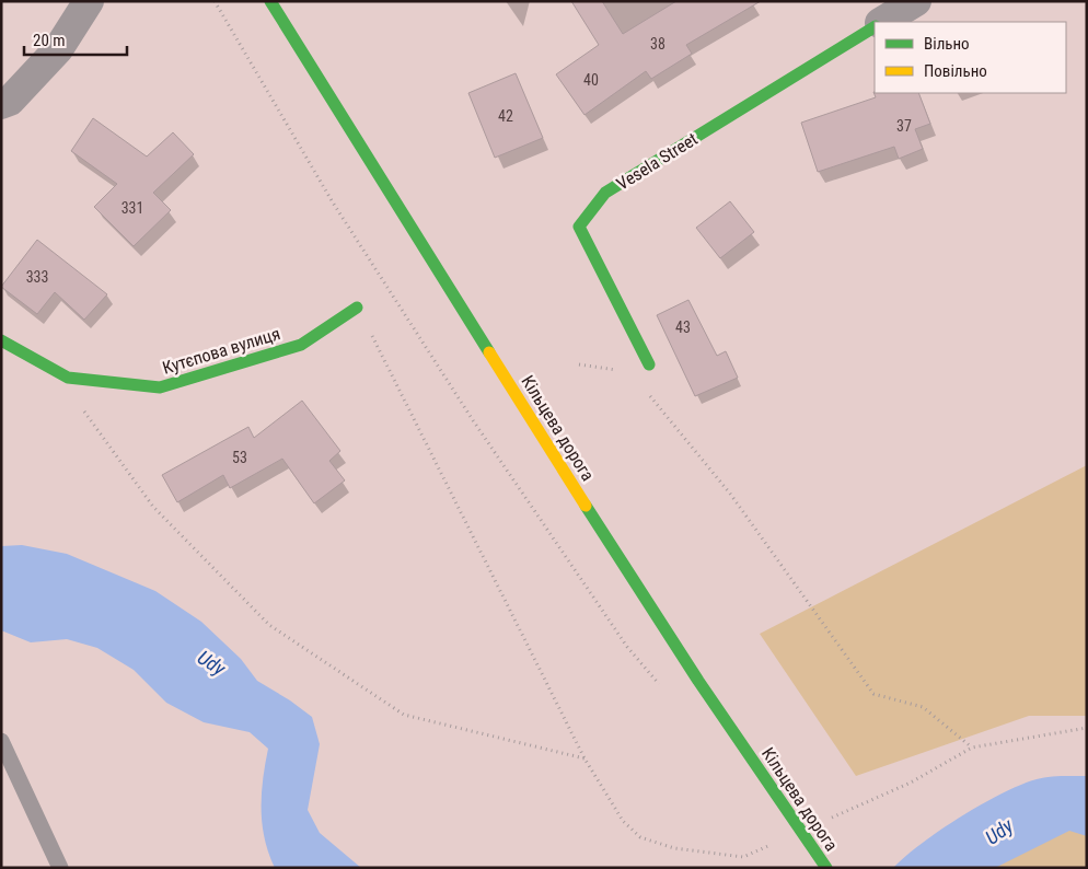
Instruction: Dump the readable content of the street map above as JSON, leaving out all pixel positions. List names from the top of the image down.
{
  "streets": {
    "main road": ["Vesela Street", "Кутєпова вулиця", "Кільцева дорога"]
  },
  "water": ["Udy"],
  "house_numbers": [
    "38",
    "40",
    "42",
    "37",
    "331",
    "333",
    "43",
    "53"
  ],
  "legend": ["Вільно", "Повільно"],
  "scale_bar": "20 m"
}
